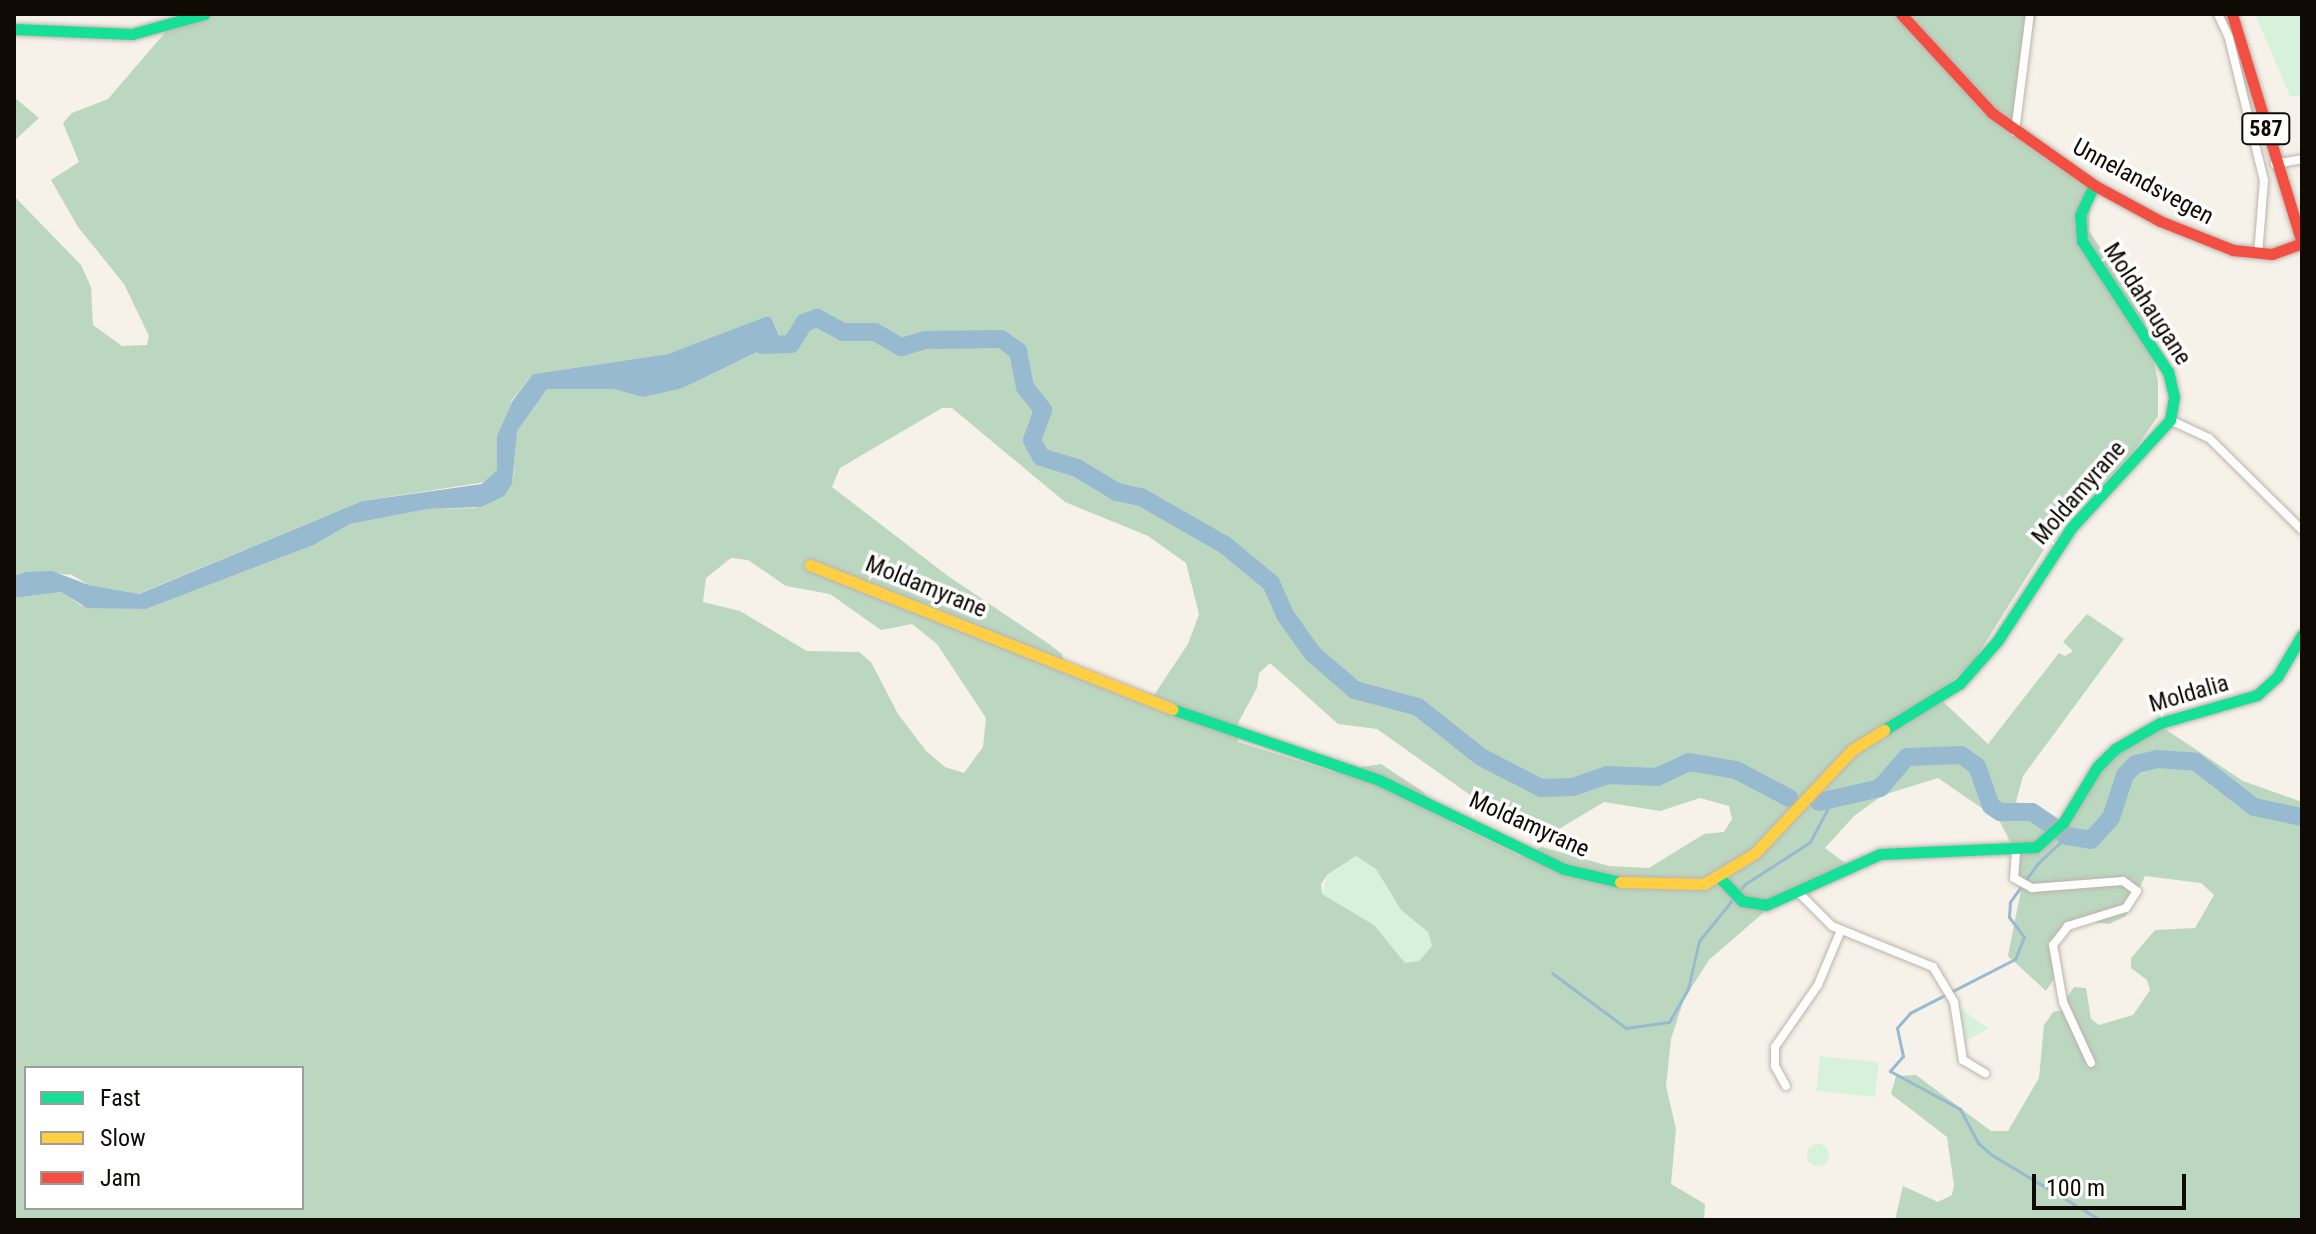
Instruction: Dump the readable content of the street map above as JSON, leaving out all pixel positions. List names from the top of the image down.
{
  "streets": {
    "street": [
      "587",
      "Unnelandsvegen",
      "Moldahaugane",
      "Moldamyrane",
      "Moldalia"
    ]
  },
  "crossings": [
    ["587", "Unnelandsvegen"],
    ["Unnelandsvegen", "Moldahaugane"],
    ["Moldahaugane", "Moldamyrane"],
    ["Moldamyrane", "Moldalia"]
  ],
  "legend": ["Fast", "Slow", "Jam"],
  "scale_bar": "100 m"
}
